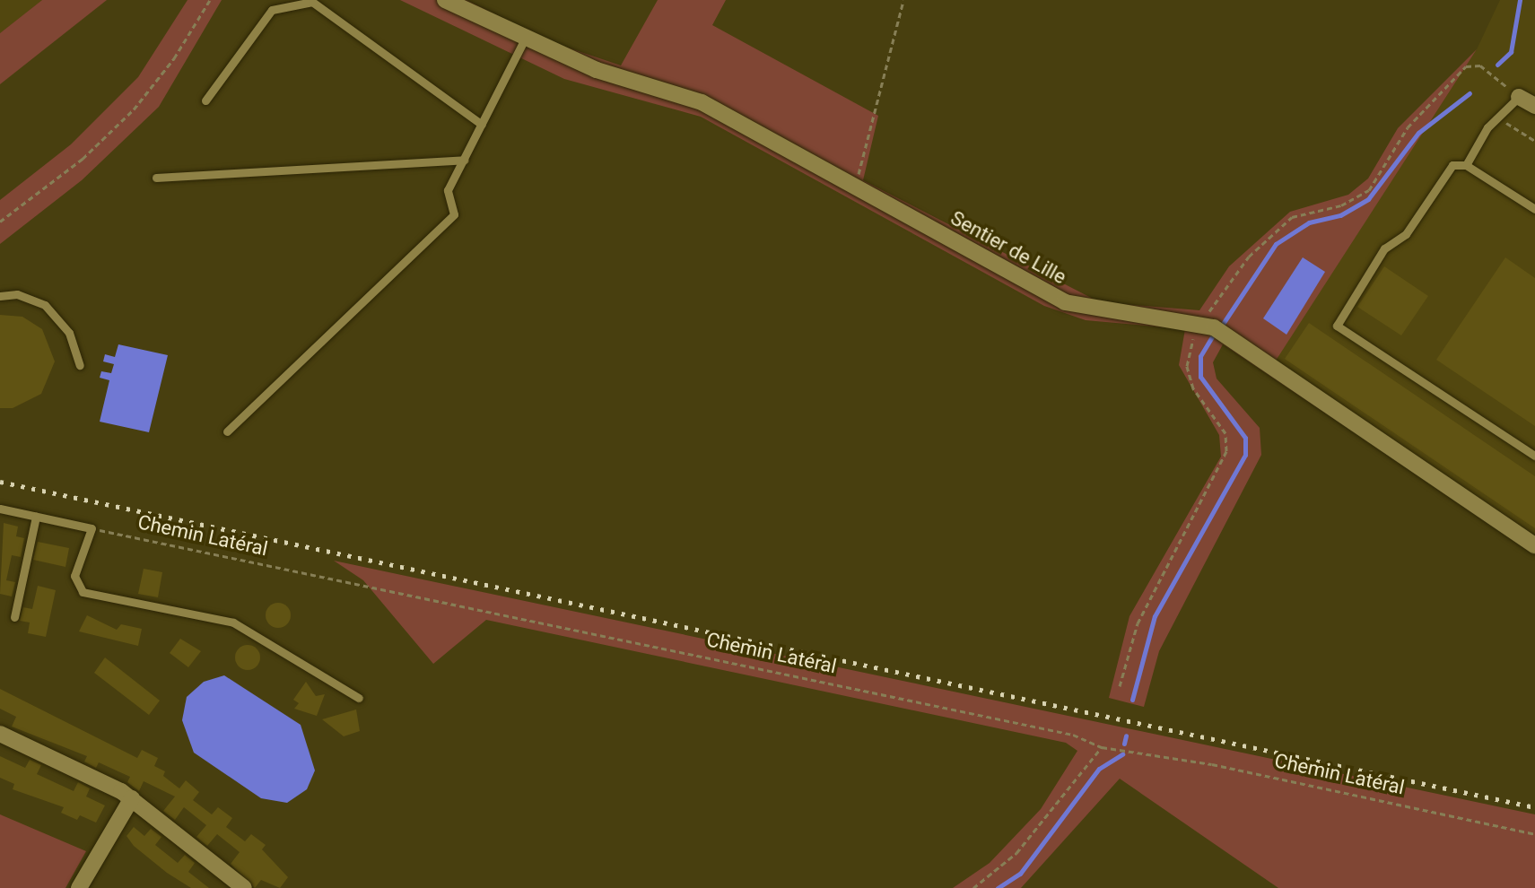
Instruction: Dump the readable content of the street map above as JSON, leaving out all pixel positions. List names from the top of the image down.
{
  "streets": {
    "street": ["Sentier de Lille"],
    "path": ["Chemin Latéral"]
  }
}
